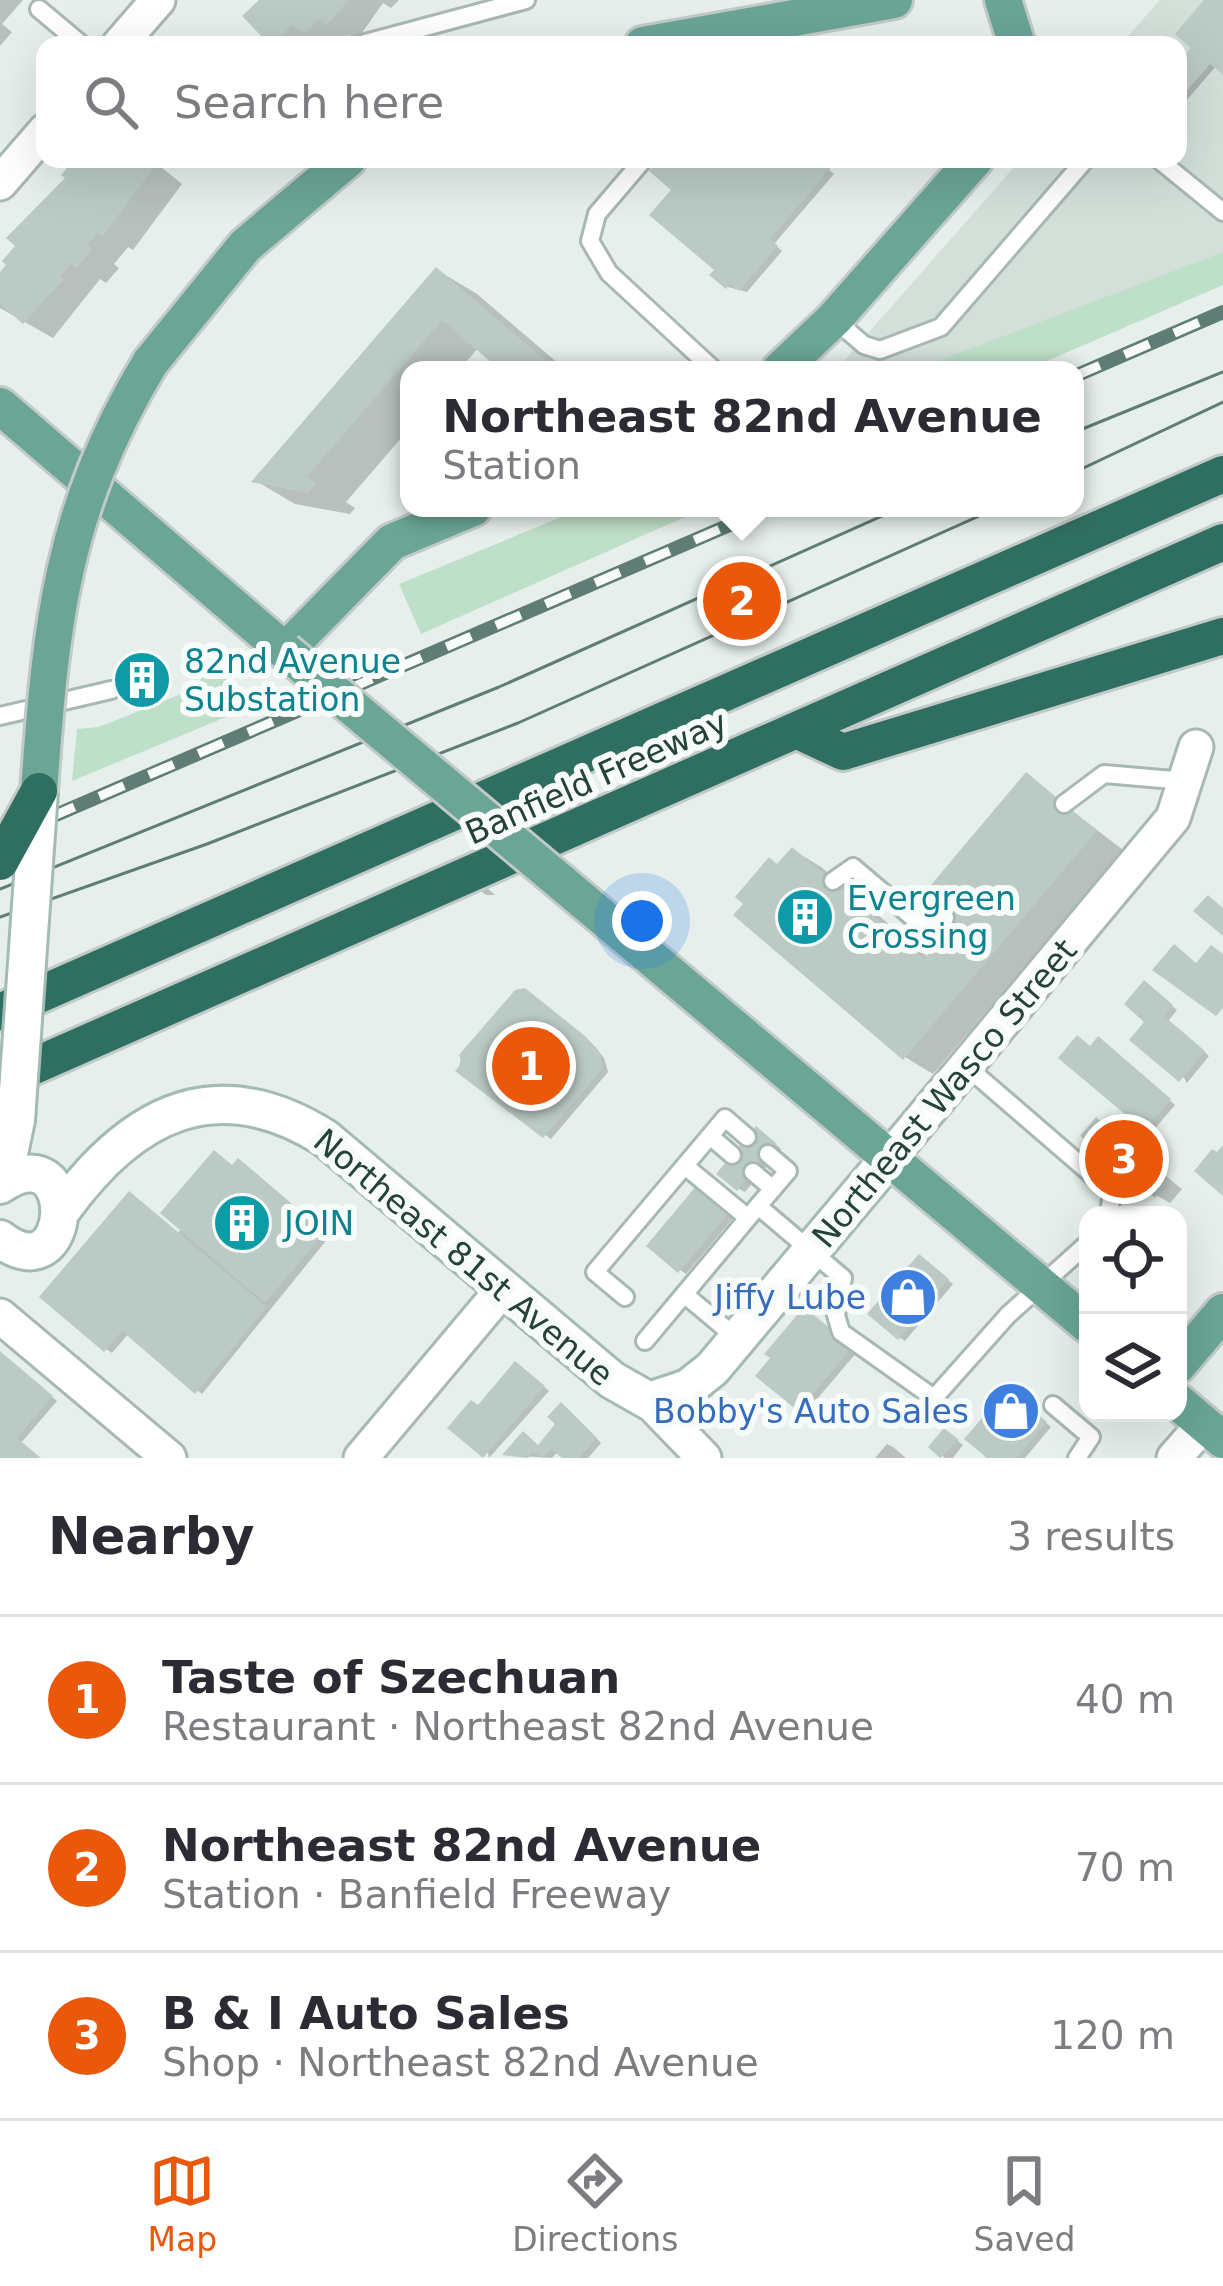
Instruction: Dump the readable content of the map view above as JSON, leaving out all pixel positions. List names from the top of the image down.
{
  "streets": {
    "highway": ["Banfield Freeway"],
    "main road": ["Northeast Wasco Street", "Northeast 81st Avenue"]
  },
  "crossings": [
    ["Northeast Wasco Street", "Northeast 81st Avenue"]
  ],
  "places": {
    "building": ["82nd Avenue Substation", "Evergreen Crossing", "JOIN"],
    "shop": ["Jiffy Lube", "Bobby's Auto Sales"]
  },
  "page": {
    "search": "Search here",
    "popup": ["Northeast 82nd Avenue", "Station"],
    "pins": ["2", "1", "3"],
    "heading": ["Nearby", "3 results"],
    "list": [
      {
        "mark": "1",
        "name": "Taste of Szechuan",
        "note": "Restaurant · Northeast 82nd Avenue",
        "value": "40 m"
      },
      {
        "mark": "2",
        "name": "Northeast 82nd Avenue",
        "note": "Station · Banfield Freeway",
        "value": "70 m"
      },
      {
        "mark": "3",
        "name": "B & I Auto Sales",
        "note": "Shop · Northeast 82nd Avenue",
        "value": "120 m"
      }
    ],
    "nav": ["Map", "Directions", "Saved"]
  }
}
